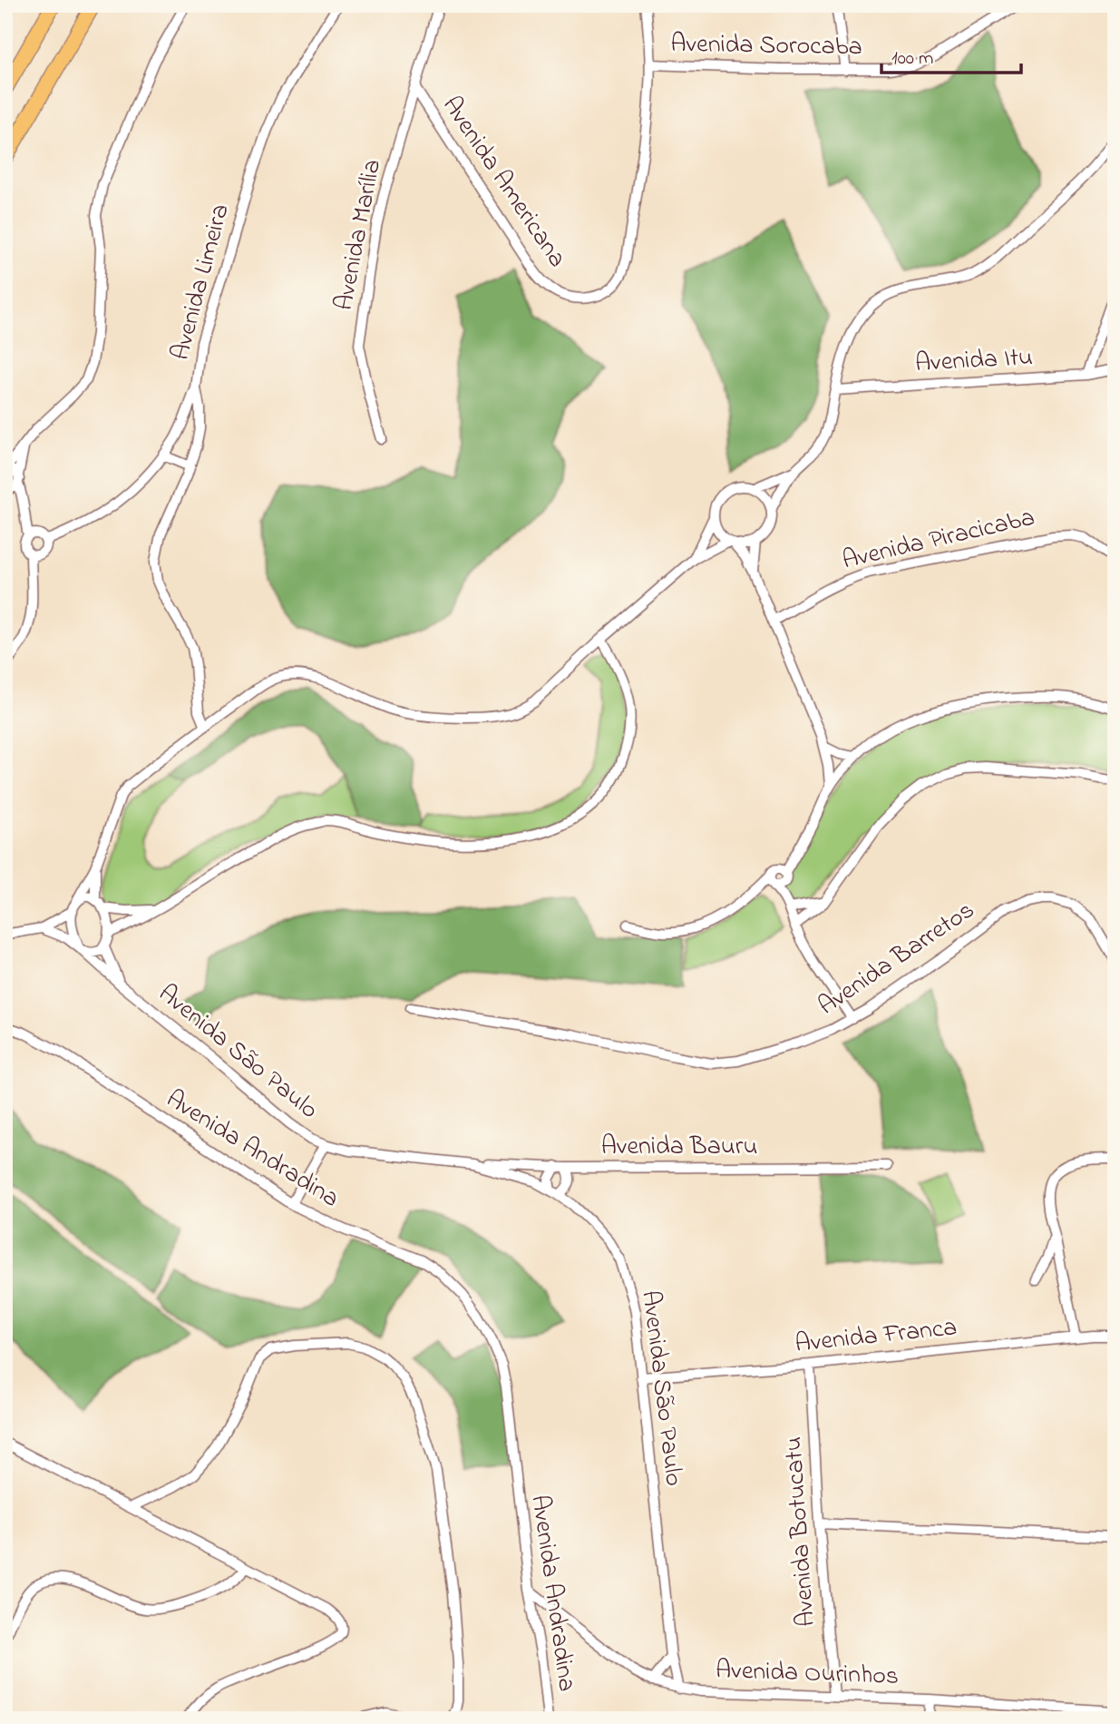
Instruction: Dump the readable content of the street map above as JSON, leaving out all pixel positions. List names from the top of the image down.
{
  "streets": {
    "street": [
      "Avenida Sorocaba",
      "Avenida Americana",
      "Avenida Marília",
      "Avenida Limeira",
      "Avenida Itu",
      "Avenida Piracicaba",
      "Avenida Barretos",
      "Avenida São Paulo",
      "Avenida Bauru",
      "Avenida Andradina",
      "Avenida Franca",
      "Avenida Botucatu",
      "Avenida Ourinhos"
    ]
  },
  "crossings": [
    ["Avenida Sorocaba", "Avenida Americana"],
    ["Avenida Americana", "Avenida Marília"],
    ["Avenida São Paulo", "Avenida Bauru"],
    ["Avenida São Paulo", "Avenida Franca"],
    ["Avenida São Paulo", "Avenida Ourinhos"],
    ["Avenida Andradina", "Avenida Ourinhos"],
    ["Avenida Franca", "Avenida Botucatu"],
    ["Avenida Botucatu", "Avenida Ourinhos"]
  ],
  "scale_bar": "100 m"
}
